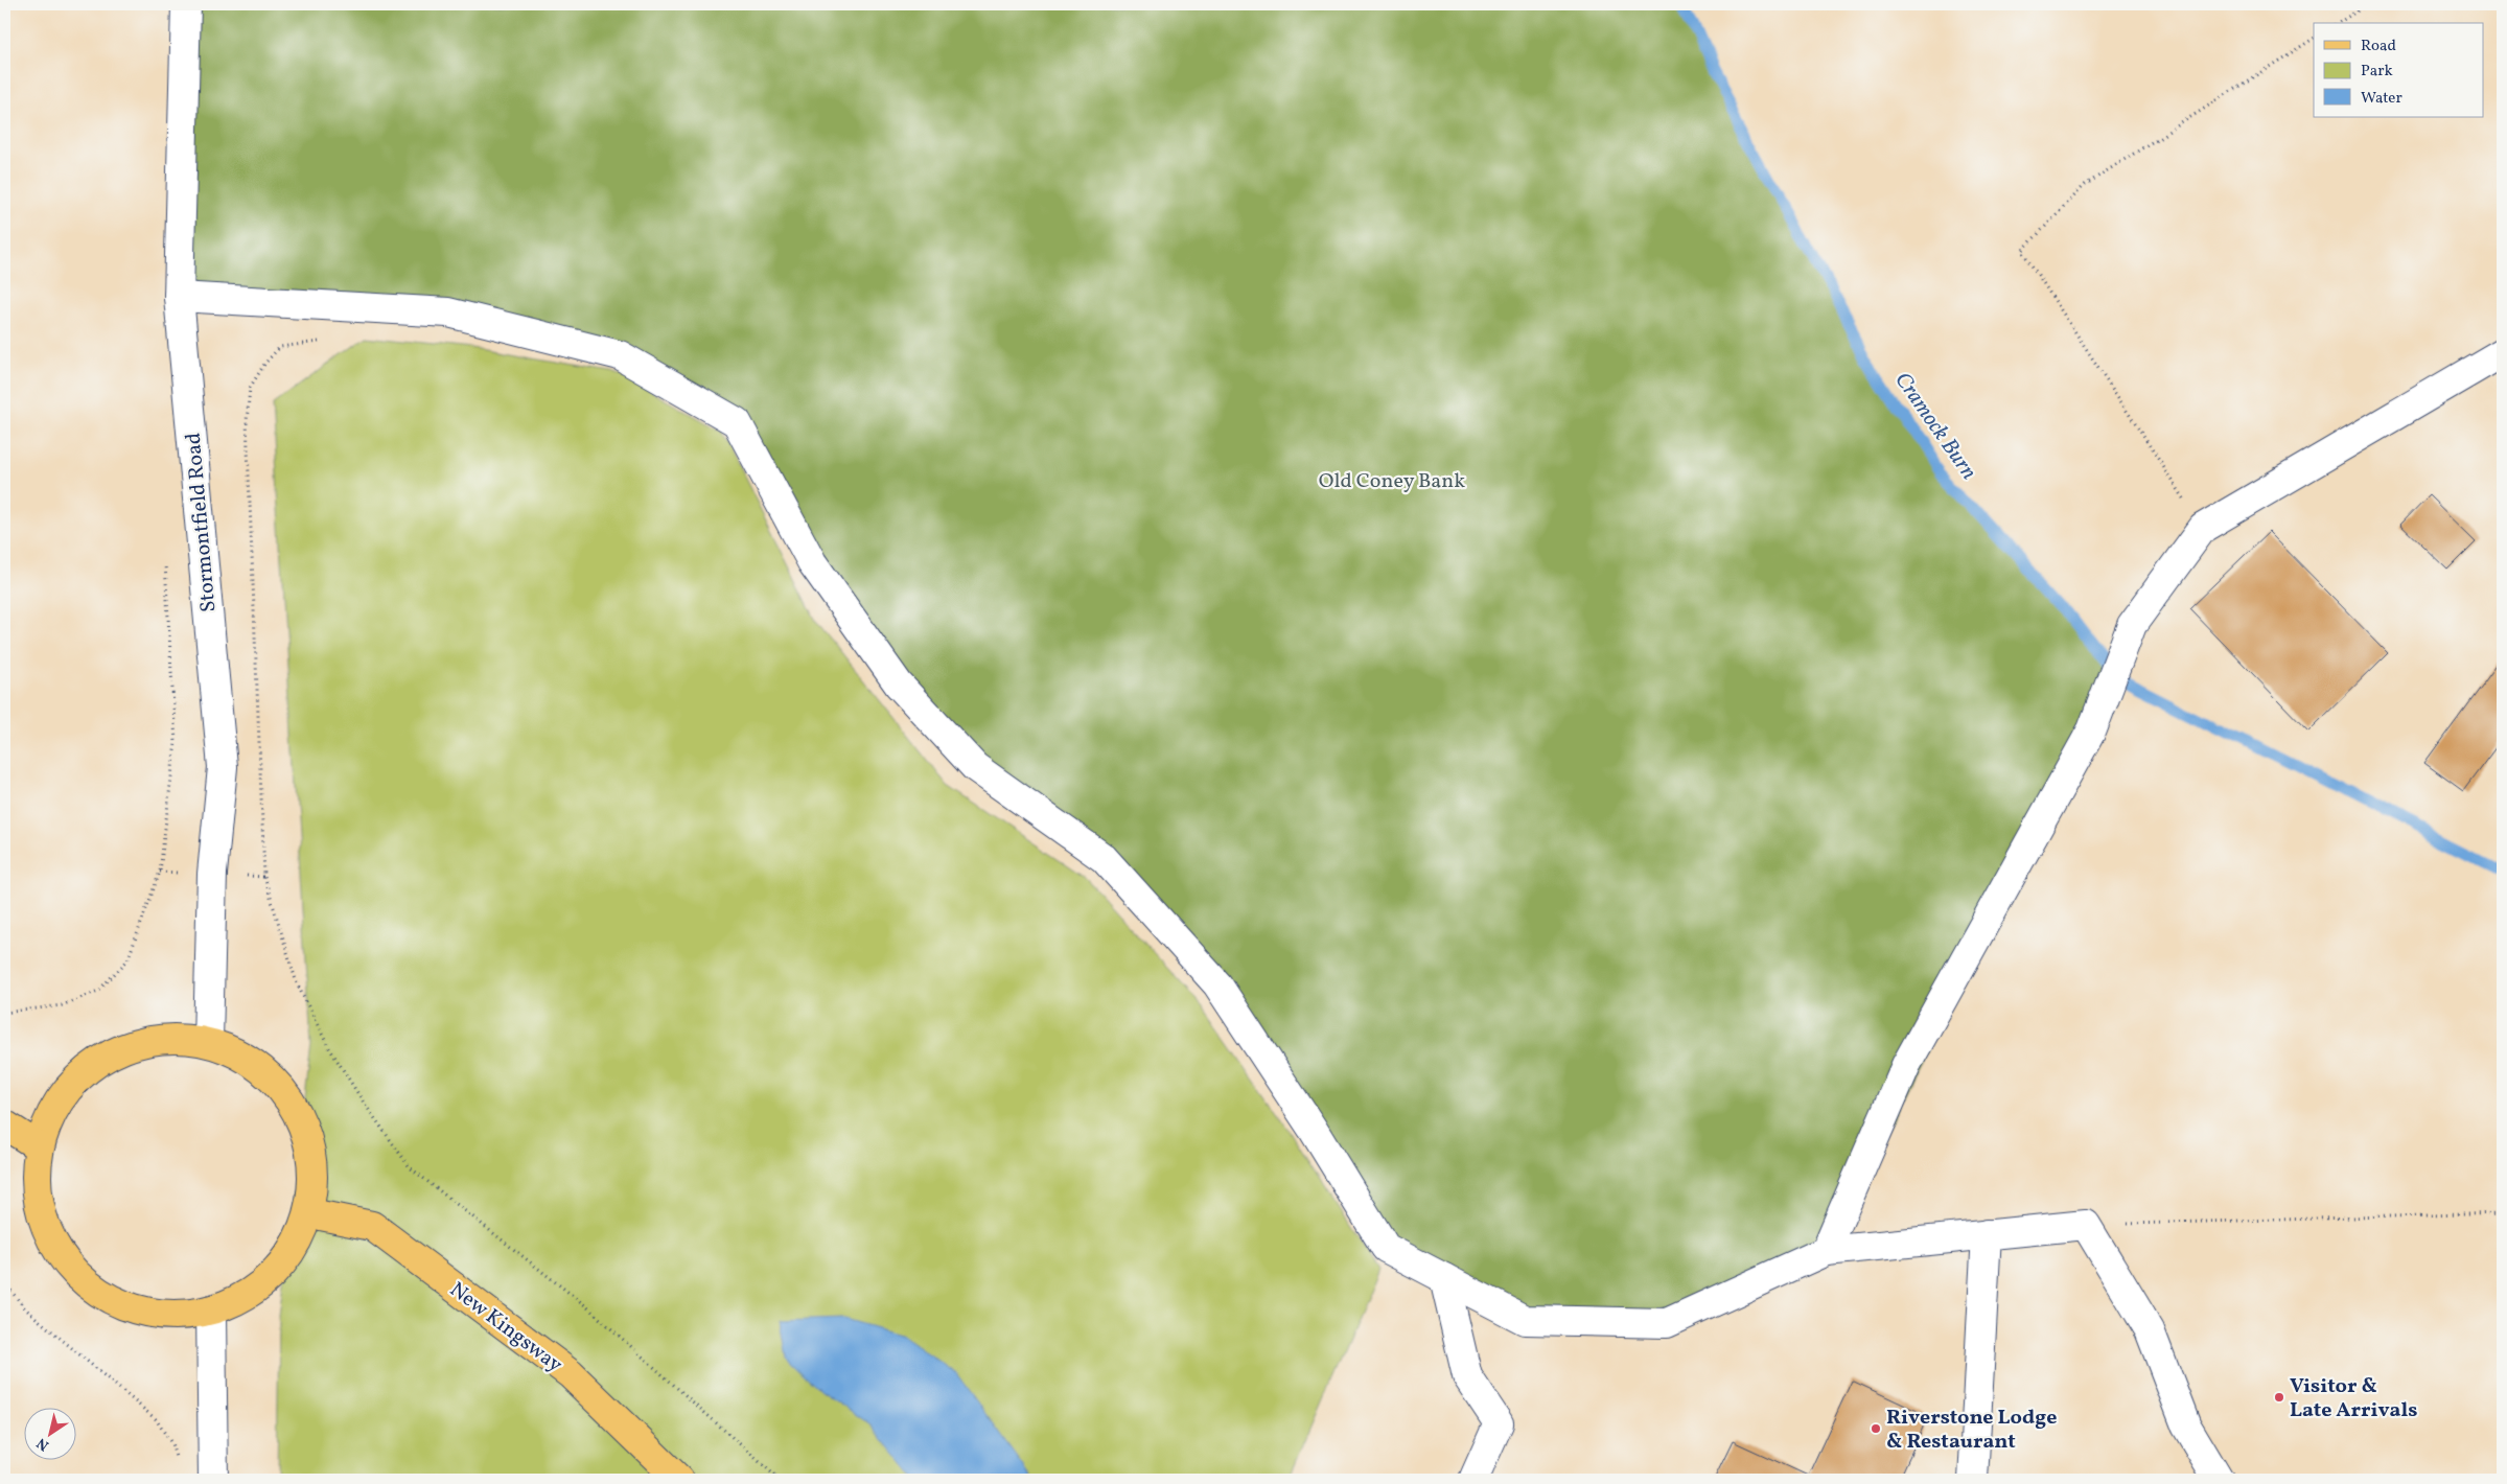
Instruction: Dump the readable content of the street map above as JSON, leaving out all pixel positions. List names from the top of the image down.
{
  "streets": {
    "main road": ["New Kingsway"],
    "street": ["Stormontfield Road"]
  },
  "water": ["Cramock Burn"],
  "parks": ["Old Coney Bank"],
  "places": ["Visitor & Late Arrivals", "Riverstone Lodge & Restaurant"],
  "legend": ["Road", "Park", "Water"],
  "north": "bottom left"
}
